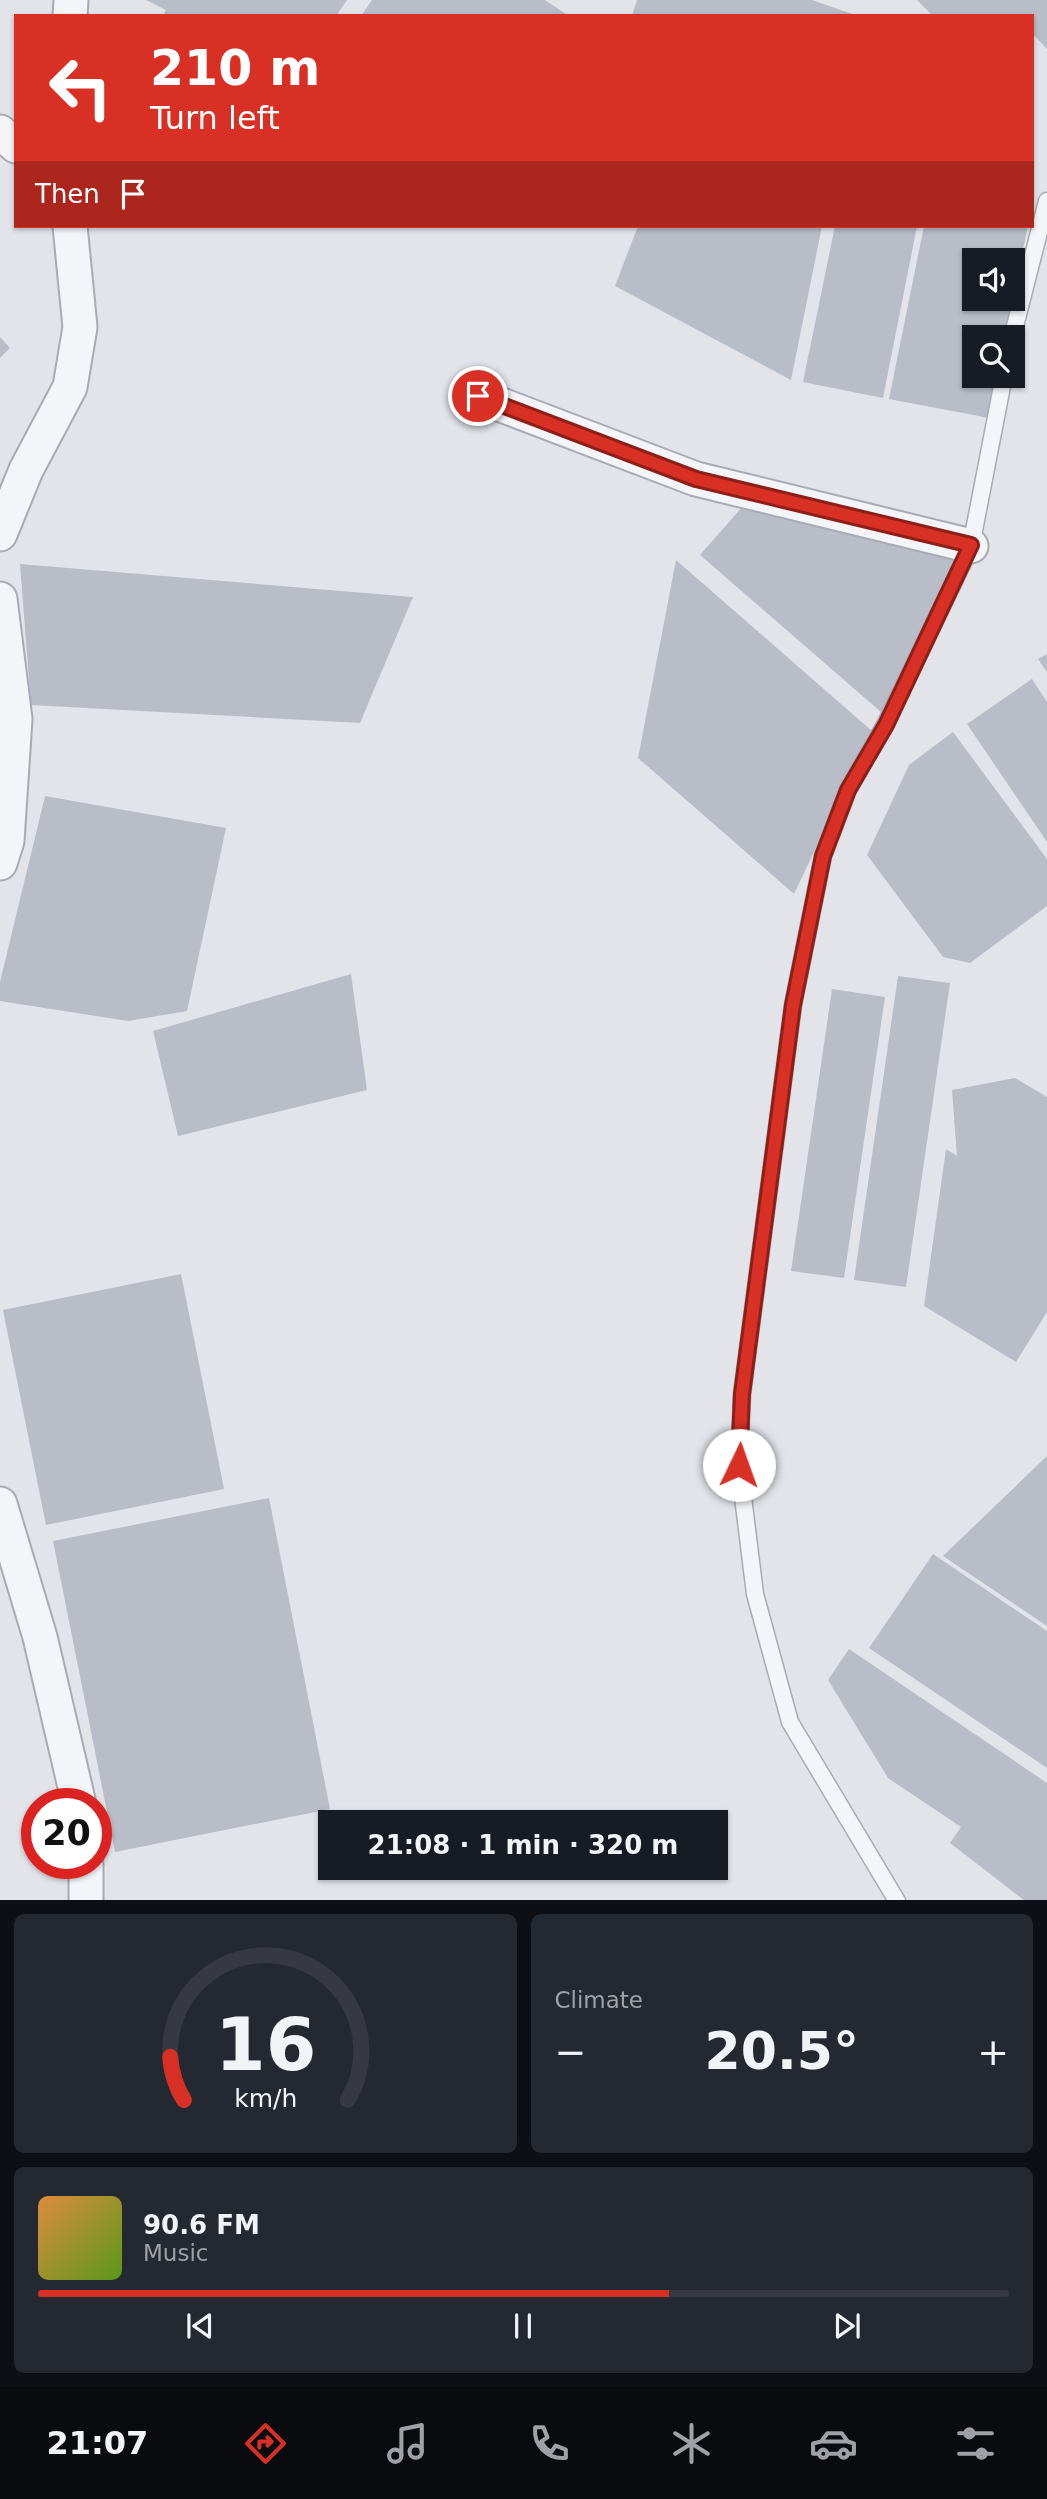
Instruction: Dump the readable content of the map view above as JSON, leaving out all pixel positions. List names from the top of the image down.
{
  "page": {
    "turn": ["210 m", "Turn left"],
    "then": "Then",
    "limit": "20",
    "trip": "21:08 · 1 min · 320 m",
    "tile": "Climate",
    "heat": ["−", "20.5°", "+"],
    "song": ["90.6 FM", "Music"],
    "tabs": "21:07",
    "gauge": ["16", "km/h"]
  }
}
